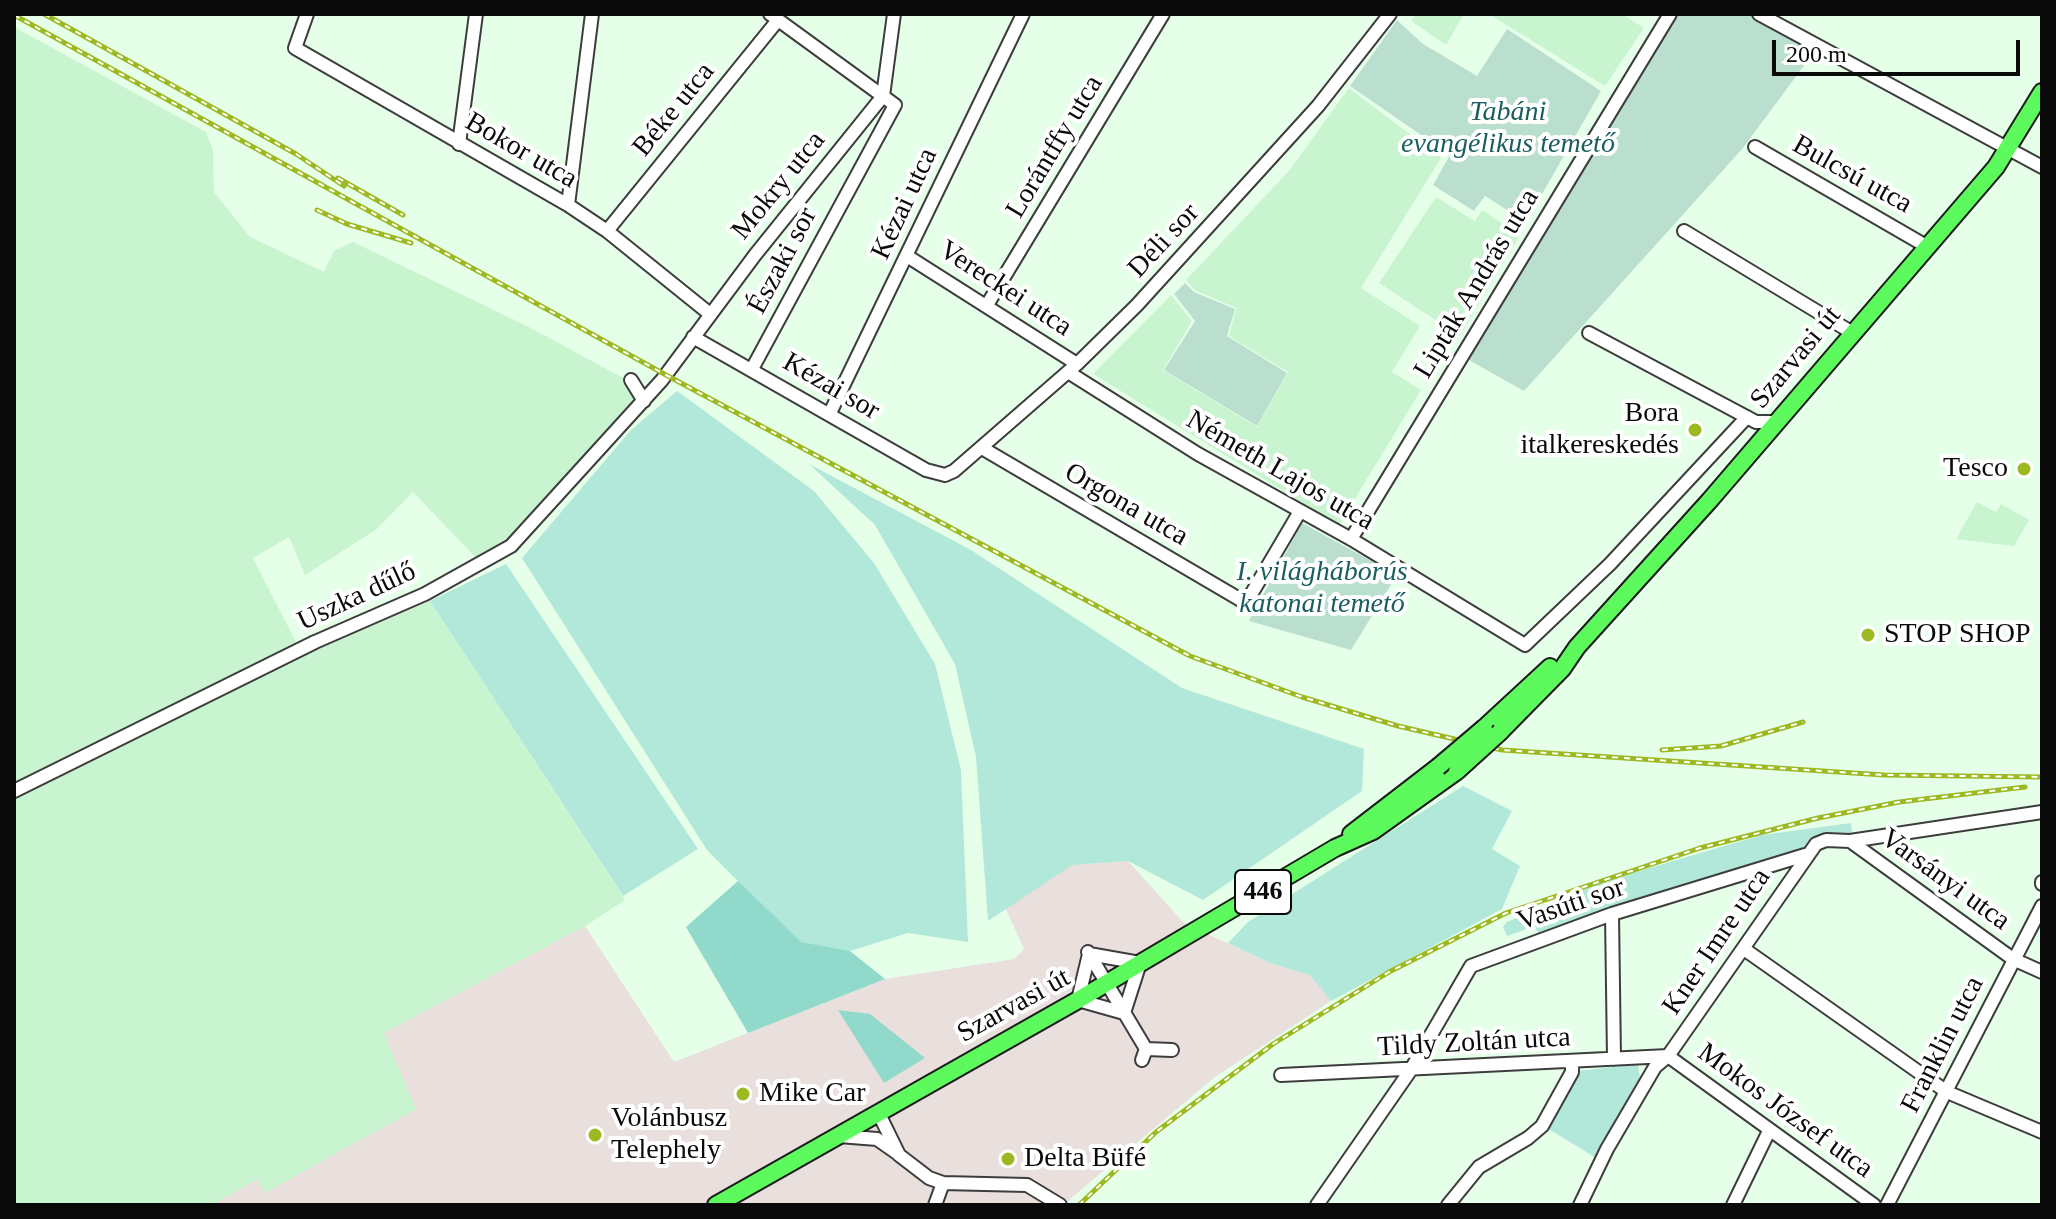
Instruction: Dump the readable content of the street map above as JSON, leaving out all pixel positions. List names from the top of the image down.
{
  "streets": {
    "main road": ["Szarvasi út", "446"],
    "street": [
      "Béke utca",
      "Lorántffy utca",
      "Bokor utca",
      "Bulcsú utca",
      "Mokry utca",
      "Kézai utca",
      "Déli sor",
      "Északi sor",
      "Lipták András utca",
      "Vereckei utca",
      "Kézai sor",
      "Németh Lajos utca",
      "Orgona utca",
      "Uszka dűlő",
      "Varsányi utca",
      "Vasúti sor",
      "Kner Imre utca",
      "Tildy Zoltán utca",
      "Franklin utca",
      "Mokos József utca"
    ]
  },
  "crossings": [
    ["Béke utca", "Bokor utca"],
    ["Lorántffy utca", "Vereckei utca"],
    ["Bokor utca", "Mokry utca"],
    ["Bulcsú utca", "Szarvasi út"],
    ["Mokry utca", "Északi sor"],
    ["Mokry utca", "Kézai sor"],
    ["Mokry utca", "Uszka dűlő"],
    ["Kézai utca", "Vereckei utca"],
    ["Kézai utca", "Kézai sor"],
    ["Déli sor", "Vereckei utca"],
    ["Déli sor", "Kézai sor"],
    ["Déli sor", "Németh Lajos utca"],
    ["Déli sor", "Orgona utca"],
    ["Északi sor", "Kézai sor"],
    ["Lipták András utca", "Németh Lajos utca"],
    ["Vereckei utca", "Németh Lajos utca"],
    ["Németh Lajos utca", "Orgona utca"],
    ["Varsányi utca", "Vasúti sor"],
    ["Varsányi utca", "Kner Imre utca"],
    ["Varsányi utca", "Franklin utca"],
    ["Vasúti sor", "Kner Imre utca"],
    ["Vasúti sor", "Tildy Zoltán utca"],
    ["Kner Imre utca", "Tildy Zoltán utca"],
    ["Kner Imre utca", "Mokos József utca"],
    ["Tildy Zoltán utca", "Mokos József utca"]
  ],
  "parks": ["Tabáni evangélikus temető", "I. világháborús katonai temető"],
  "places": [
    "Bora italkereskedés",
    "Tesco",
    "STOP SHOP",
    "Mike Car",
    "Volánbusz Telephely",
    "Delta Büfé"
  ],
  "scale_bar": "200 m"
}
